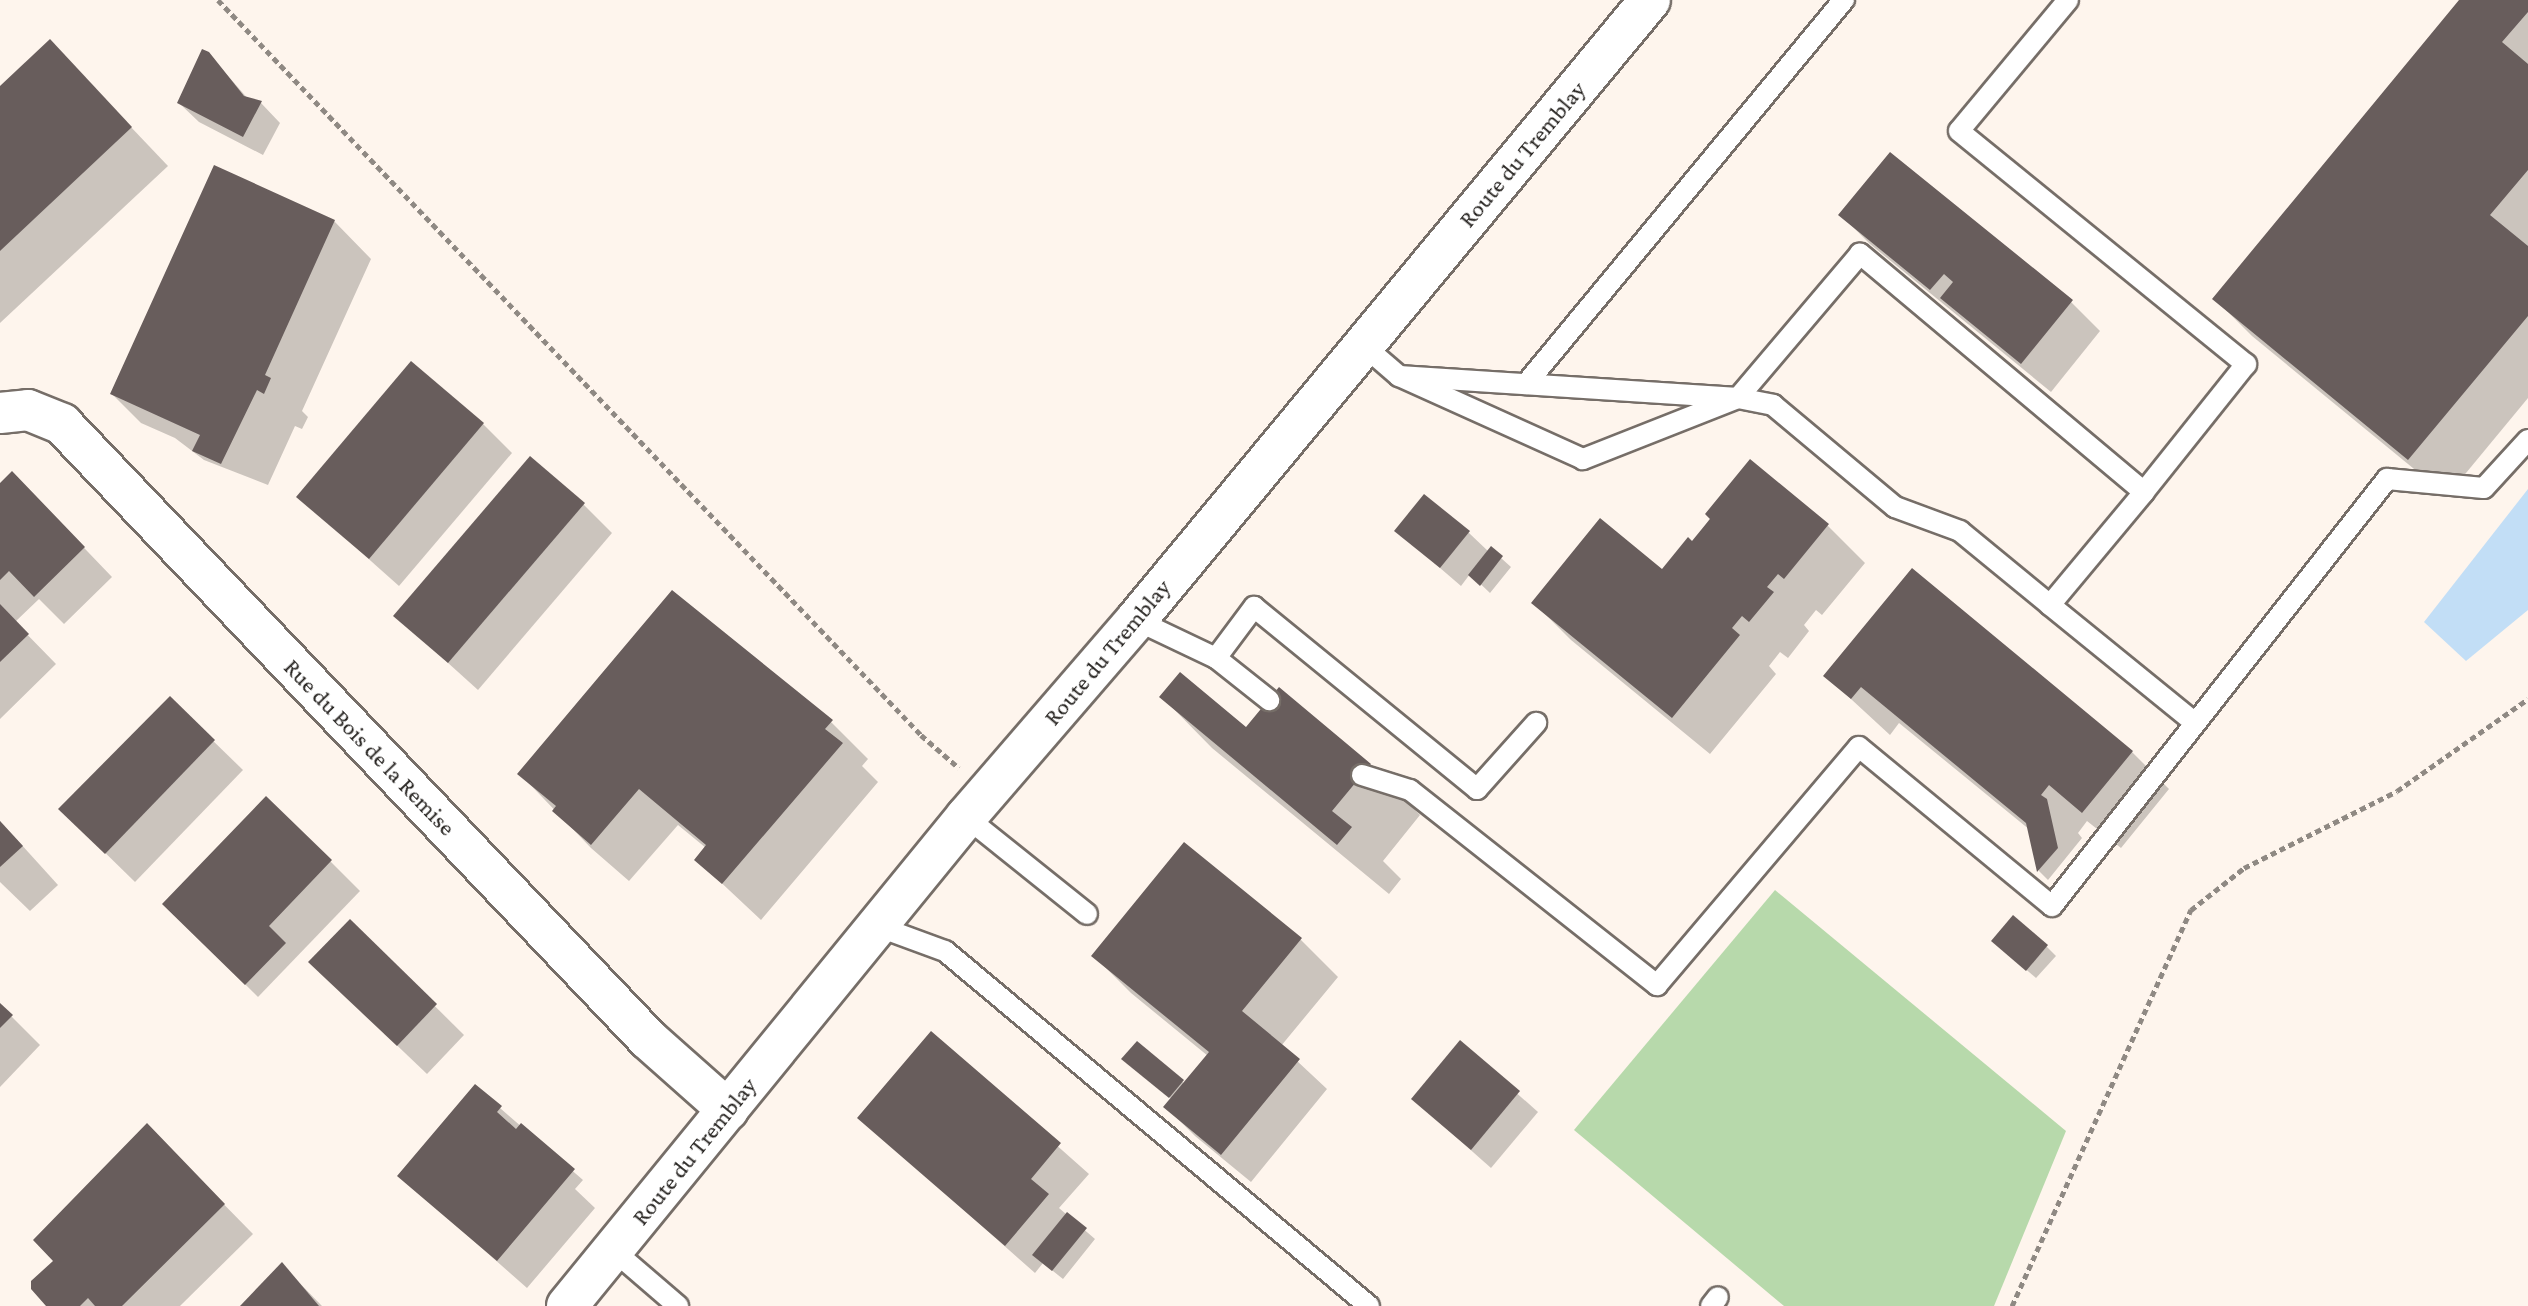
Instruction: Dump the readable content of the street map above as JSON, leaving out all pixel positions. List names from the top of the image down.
{
  "streets": {
    "street": ["Route du Tremblay", "Rue du Bois de la Remise"]
  },
  "crossings": [
    ["Route du Tremblay", "Rue du Bois de la Remise"]
  ]
}
